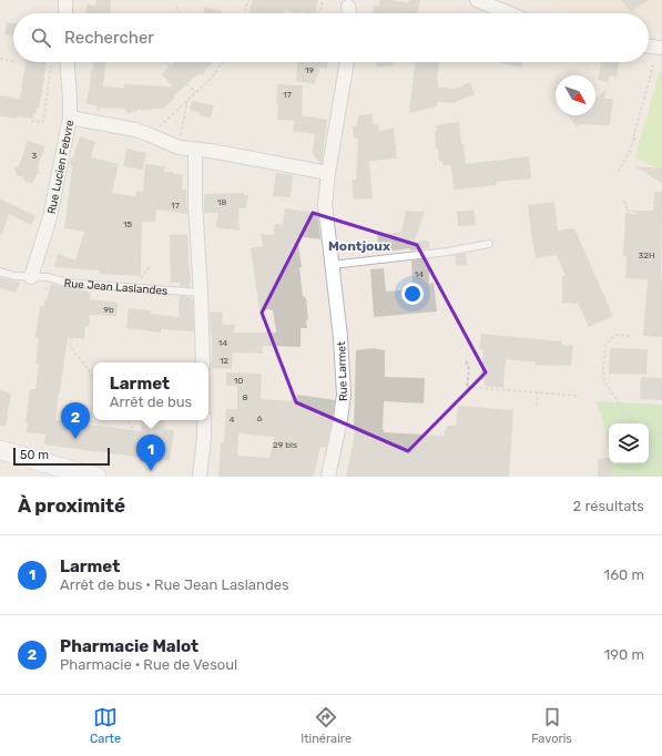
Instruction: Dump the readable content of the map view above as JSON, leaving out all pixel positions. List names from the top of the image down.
{
  "streets": {
    "street": ["Rue Lucien Febvre", "Rue Larmet"],
    "lane": ["Rue Jean Laslandes"]
  },
  "crossings": [
    ["Rue Lucien Febvre", "Rue Jean Laslandes"]
  ],
  "districts": ["Montjoux"],
  "house_numbers": [
    "19",
    "17",
    "3",
    "18",
    "17",
    "15",
    "32H",
    "14",
    "9b",
    "14",
    "12",
    "10",
    "8",
    "6",
    "4",
    "29 bis"
  ],
  "scale_bar": "50 m",
  "north": "bottom right",
  "page": {
    "search": "Rechercher",
    "popup": ["Larmet", "Arrêt de bus"],
    "pins": ["2", "1"],
    "scale": "50 m",
    "heading": ["À proximité", "2 résultats"],
    "list": [
      {
        "mark": "1",
        "name": "Larmet",
        "note": "Arrêt de bus · Rue Jean Laslandes",
        "value": "160 m"
      },
      {
        "mark": "2",
        "name": "Pharmacie Malot",
        "note": "Pharmacie · Rue de Vesoul",
        "value": "190 m"
      }
    ],
    "nav": ["Carte", "Itinéraire", "Favoris"]
  }
}
